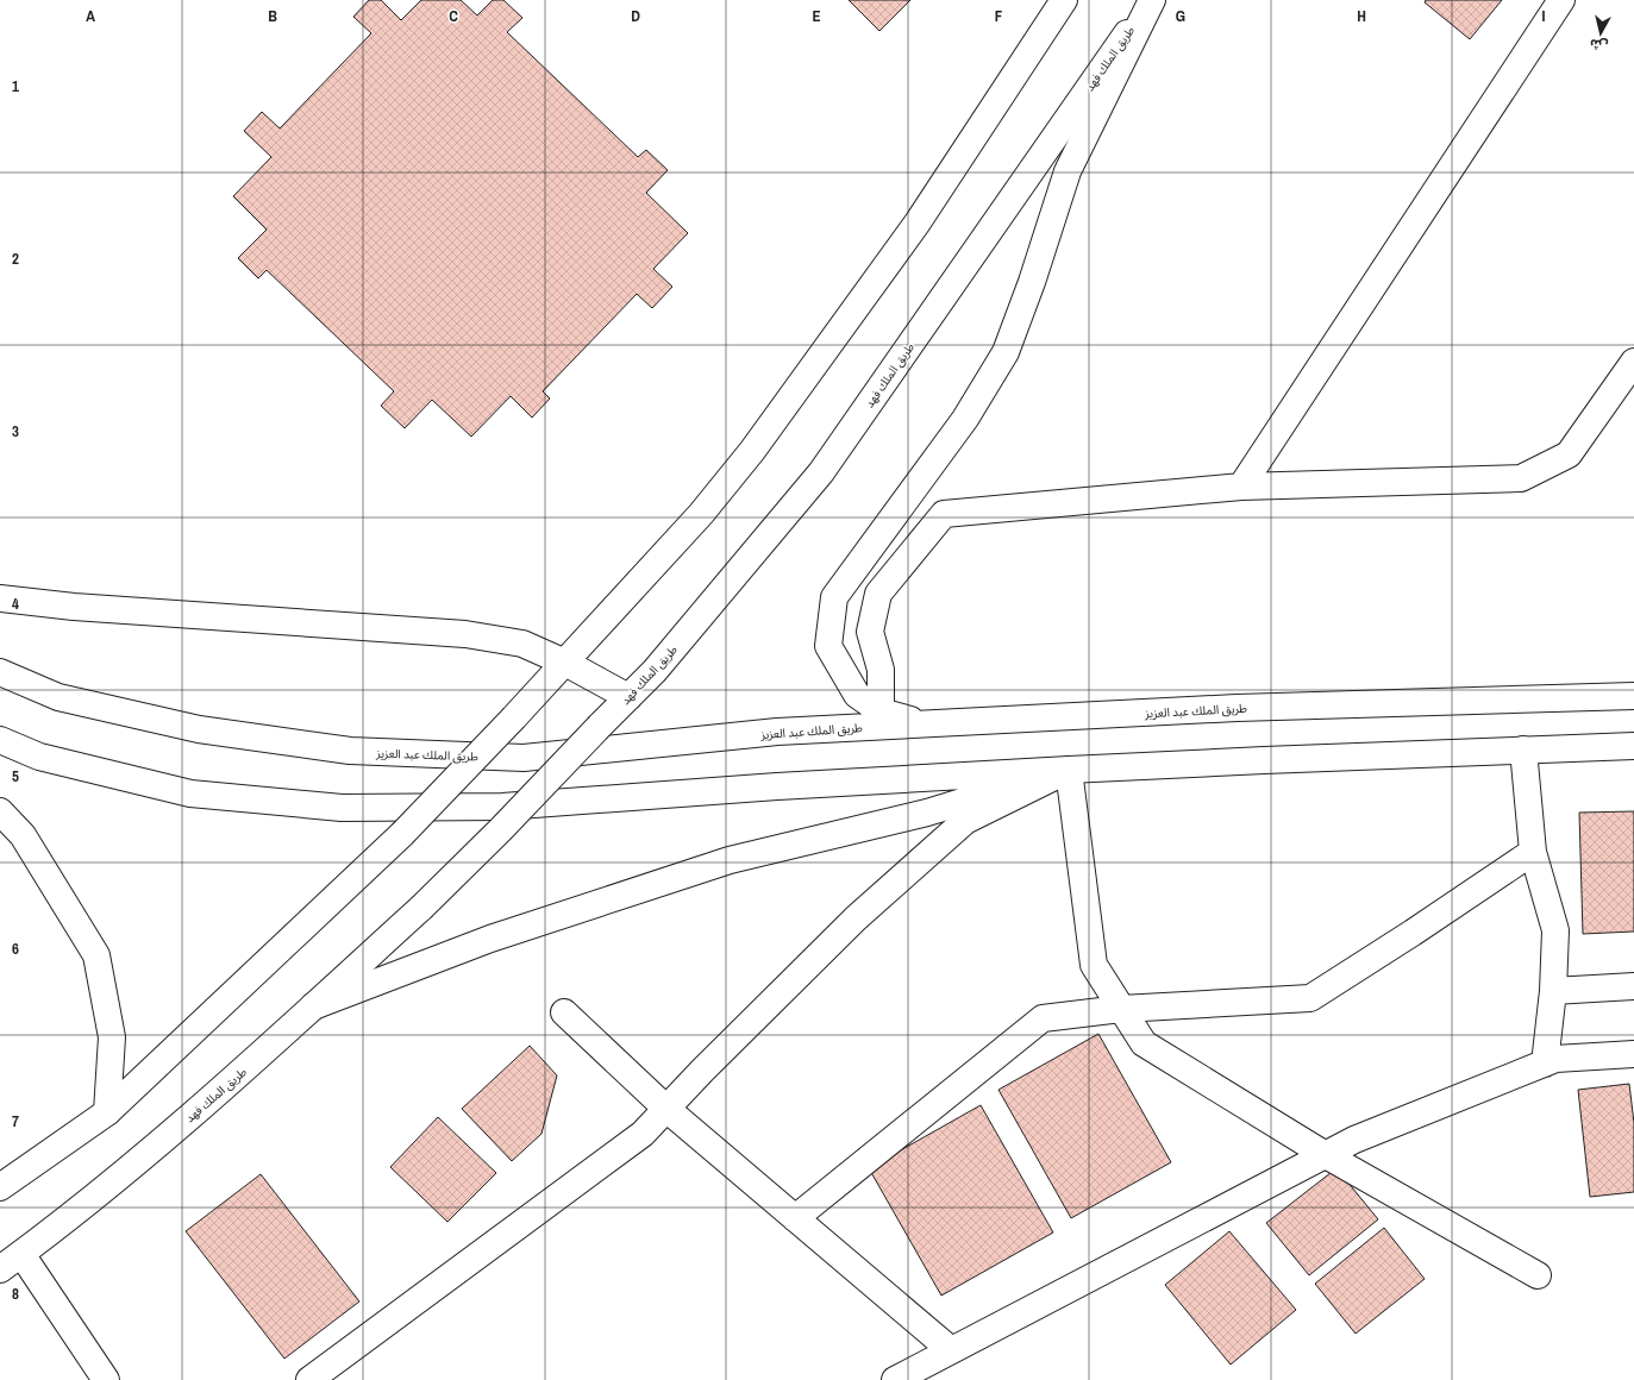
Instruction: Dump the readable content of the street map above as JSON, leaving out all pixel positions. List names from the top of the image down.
{
  "streets": {
    "main road": ["طريق الملك فهد", "طريق الملك عبد العزيز"]
  },
  "north": "bottom",
  "grid": {
    "columns": [
      "A",
      "B",
      "C",
      "D",
      "E",
      "F",
      "G",
      "H",
      "I"
    ],
    "rows": [
      "1",
      "2",
      "3",
      "4",
      "5",
      "6",
      "7",
      "8"
    ]
  }
}
